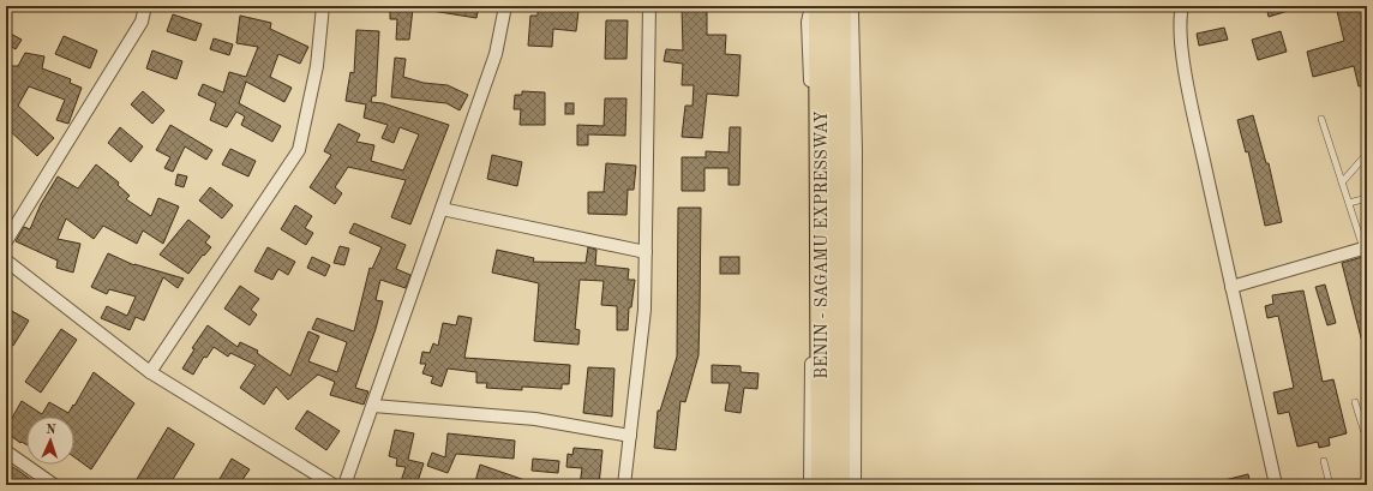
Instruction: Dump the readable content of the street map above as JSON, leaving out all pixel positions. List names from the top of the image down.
{
  "streets": {
    "highway": ["BENIN - SAGAMU EXPRESSWAY"]
  },
  "north": "top"
}
